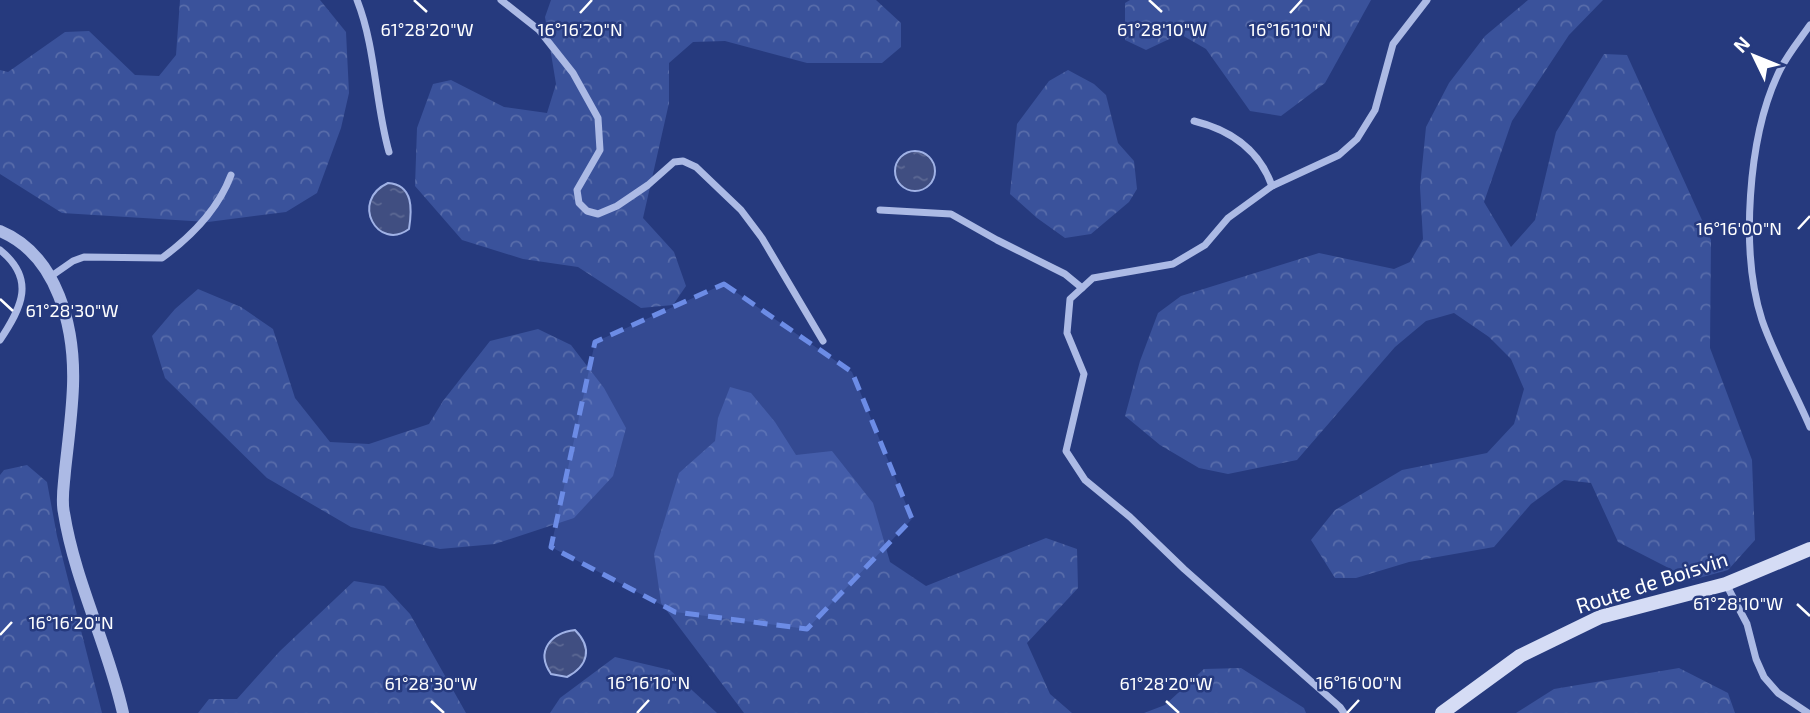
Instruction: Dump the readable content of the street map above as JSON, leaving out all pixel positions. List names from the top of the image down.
{
  "streets": {
    "main road": ["Route de Boisvin"]
  },
  "north": "top left",
  "coordinates": [
    "61°28'20\"W",
    "61°28'10\"W",
    "16°16'20\"N",
    "16°16'10\"N",
    "16°16'00\"N",
    "61°28'30\"W"
  ]
}
